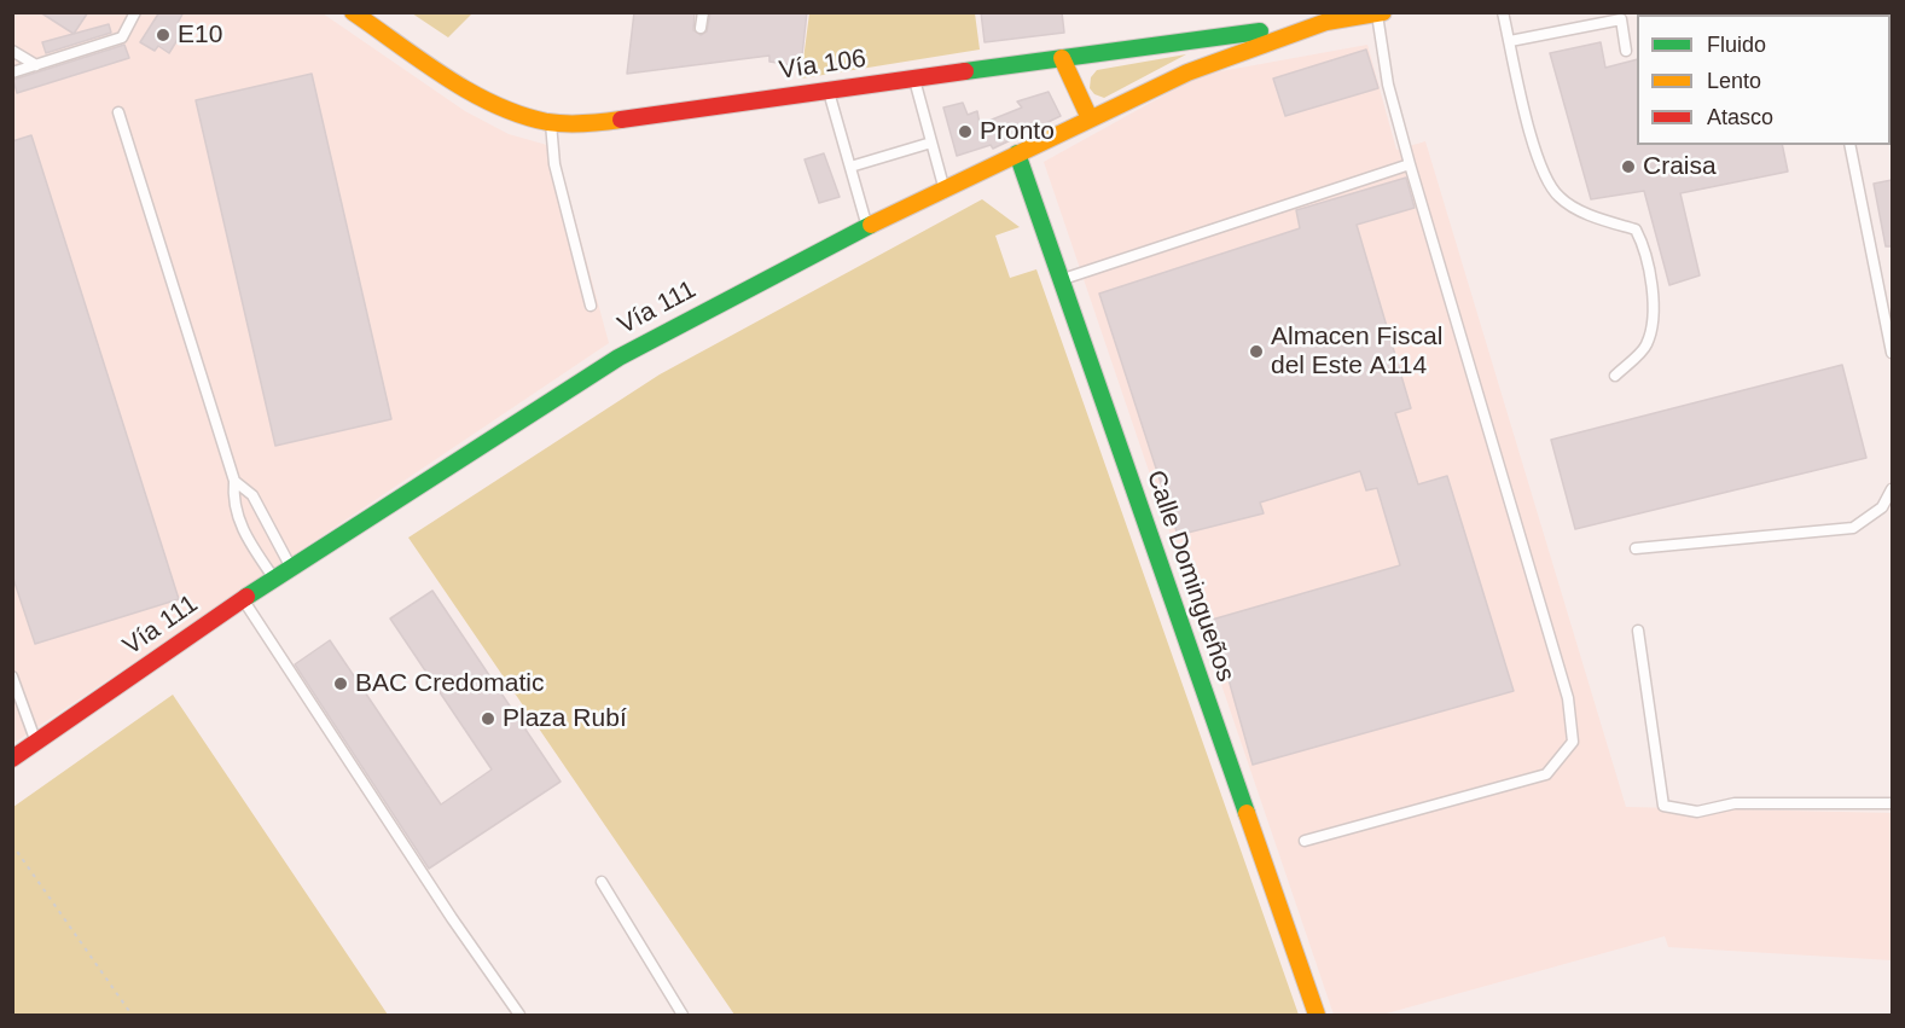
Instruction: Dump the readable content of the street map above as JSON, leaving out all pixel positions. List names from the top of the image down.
{
  "streets": {
    "main road": ["Vía 106", "Vía 111", "Calle Domingueños"]
  },
  "crossings": [
    ["Vía 106", "Vía 111"],
    ["Vía 111", "Calle Domingueños"]
  ],
  "places": [
    "E10",
    "Pronto",
    "Craisa",
    "Almacen Fiscal del Este A114",
    "BAC Credomatic",
    "Plaza Rubí"
  ],
  "legend": ["Fluido", "Lento", "Atasco"]
}
